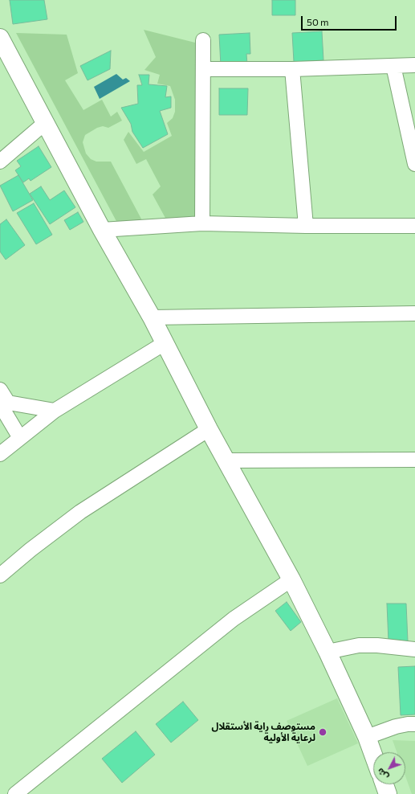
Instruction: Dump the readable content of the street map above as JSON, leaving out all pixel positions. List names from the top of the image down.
{
  "places": ["مستوصف راية الأستقلال لرعاية الأولية"],
  "scale_bar": "50 m",
  "north": "bottom left"
}
